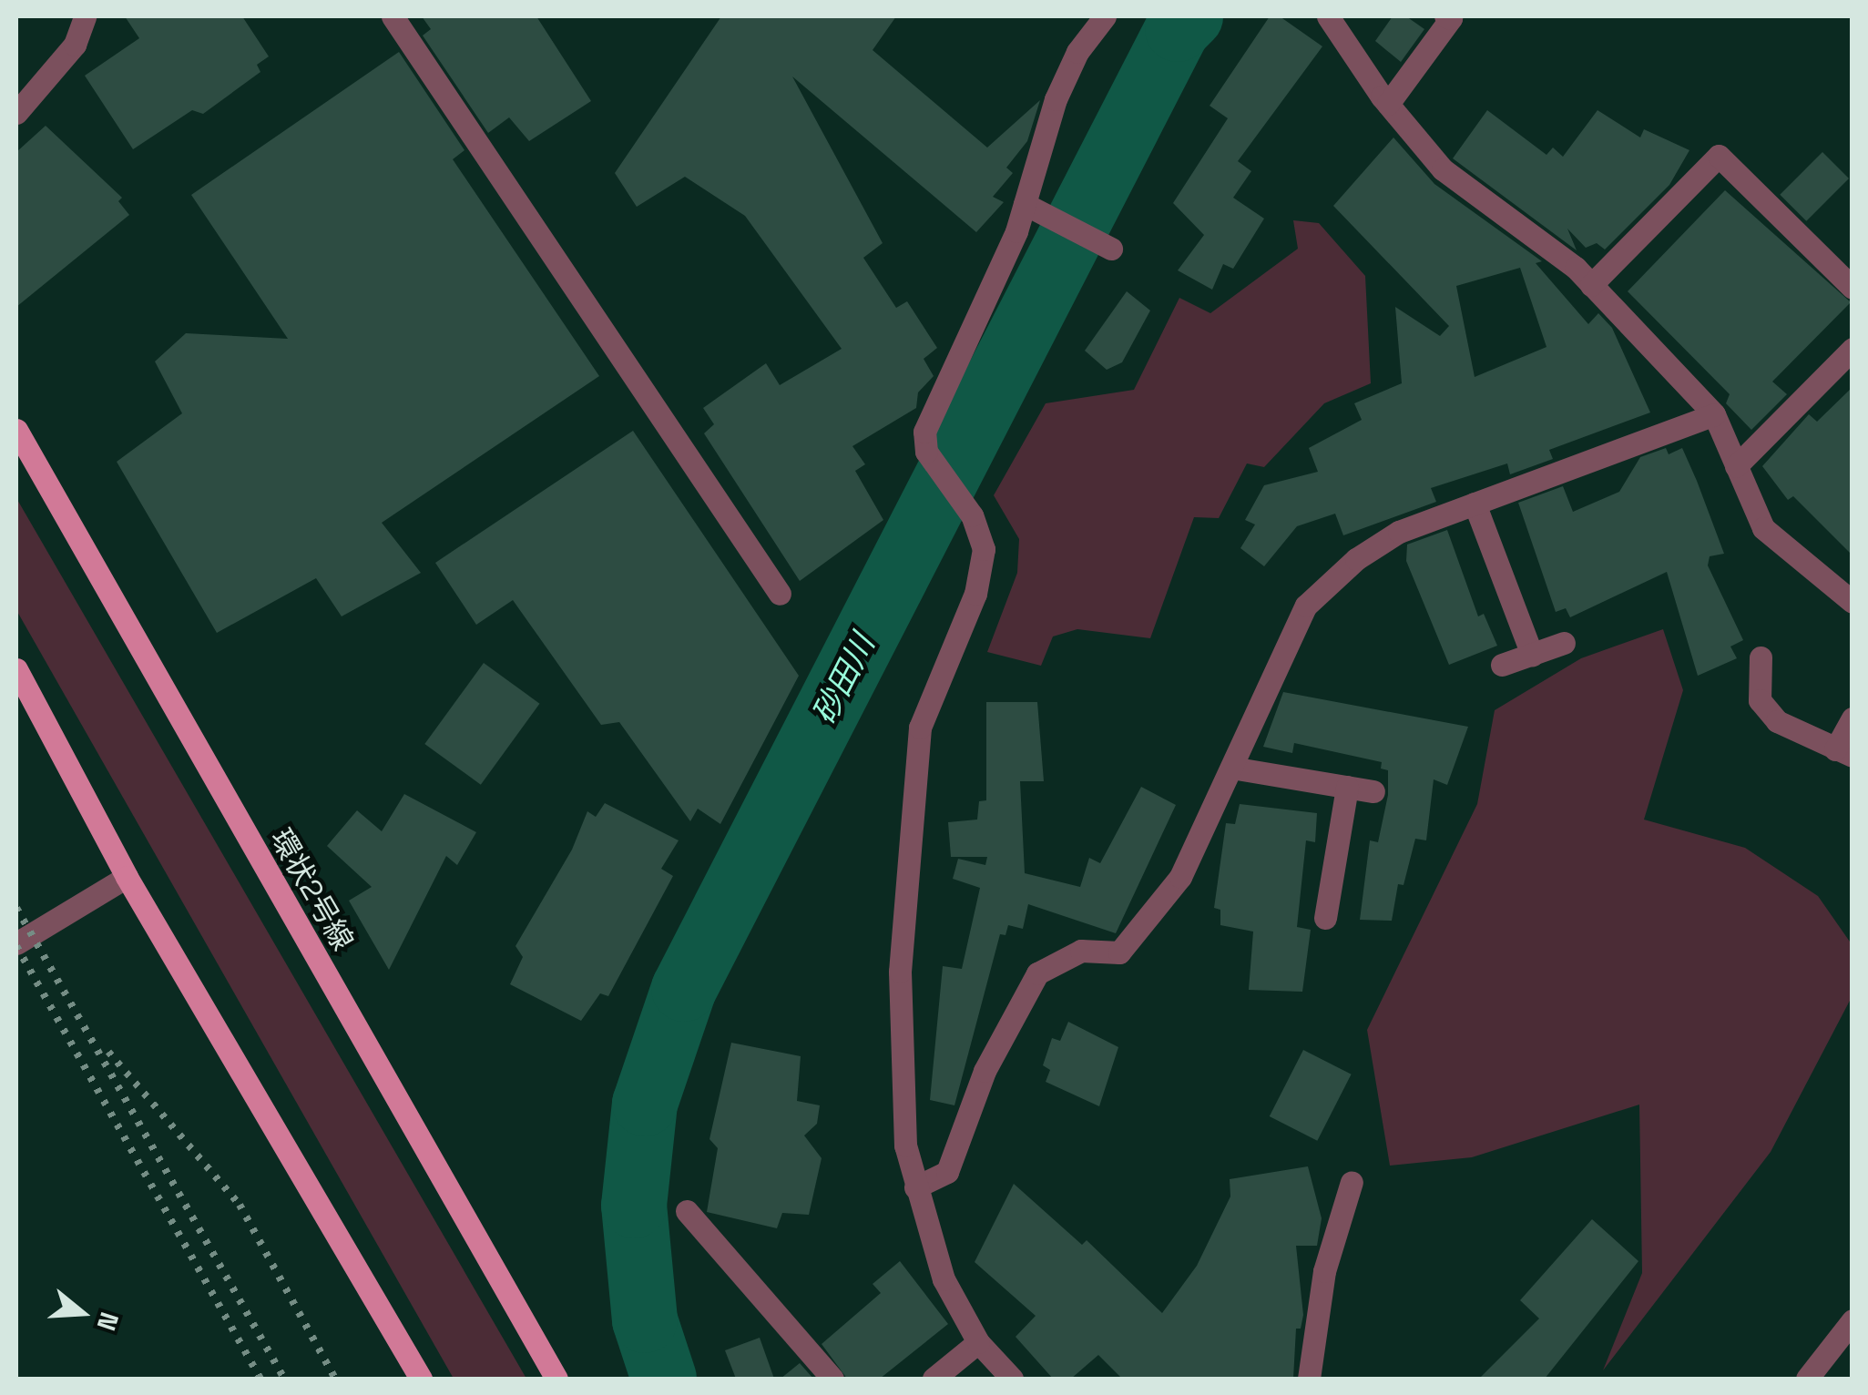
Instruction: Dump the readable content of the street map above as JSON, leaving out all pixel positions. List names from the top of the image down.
{
  "streets": {
    "main road": ["環状2号線"]
  },
  "water": ["砂田川"],
  "north": "right"
}
